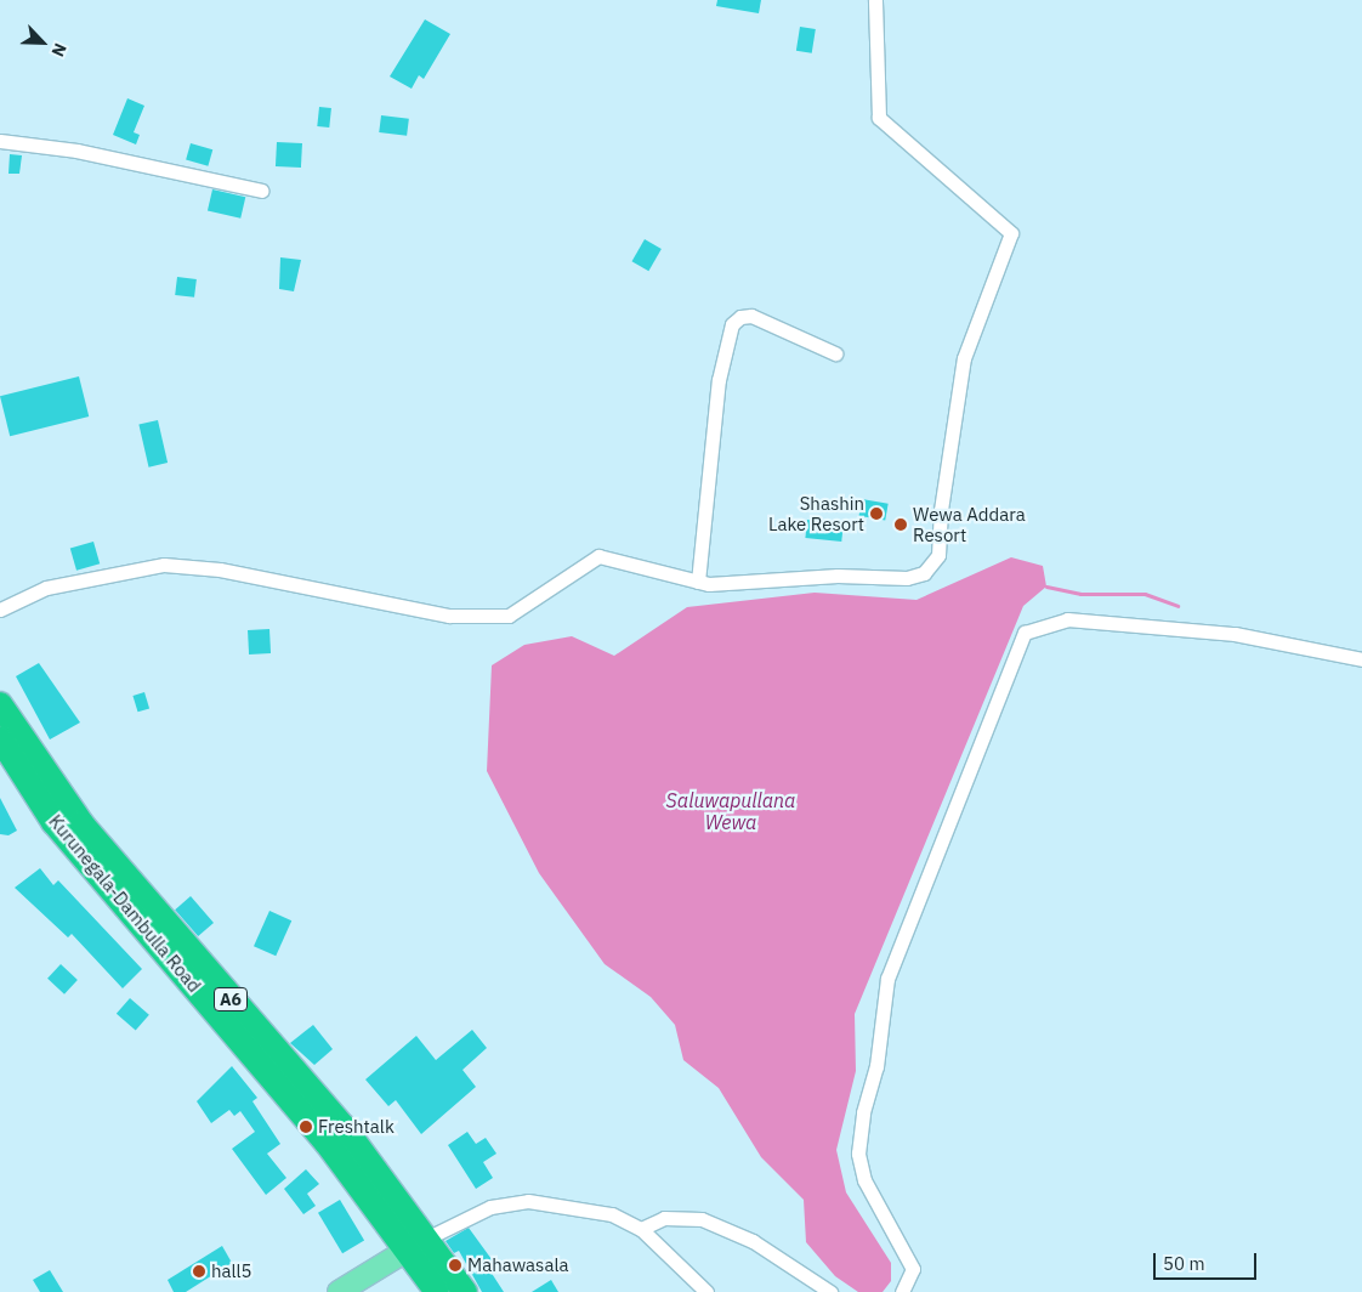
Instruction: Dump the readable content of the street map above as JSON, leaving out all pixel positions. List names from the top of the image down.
{
  "streets": {
    "highway": ["Kurunegala-Dambulla Road", "A6"]
  },
  "water": ["Saluwapullana Wewa"],
  "places": [
    "Shashin Lake Resort",
    "Wewa Addara Resort",
    "Freshtalk",
    "Mahawasala",
    "hall5"
  ],
  "scale_bar": "50 m",
  "north": "bottom right"
}
